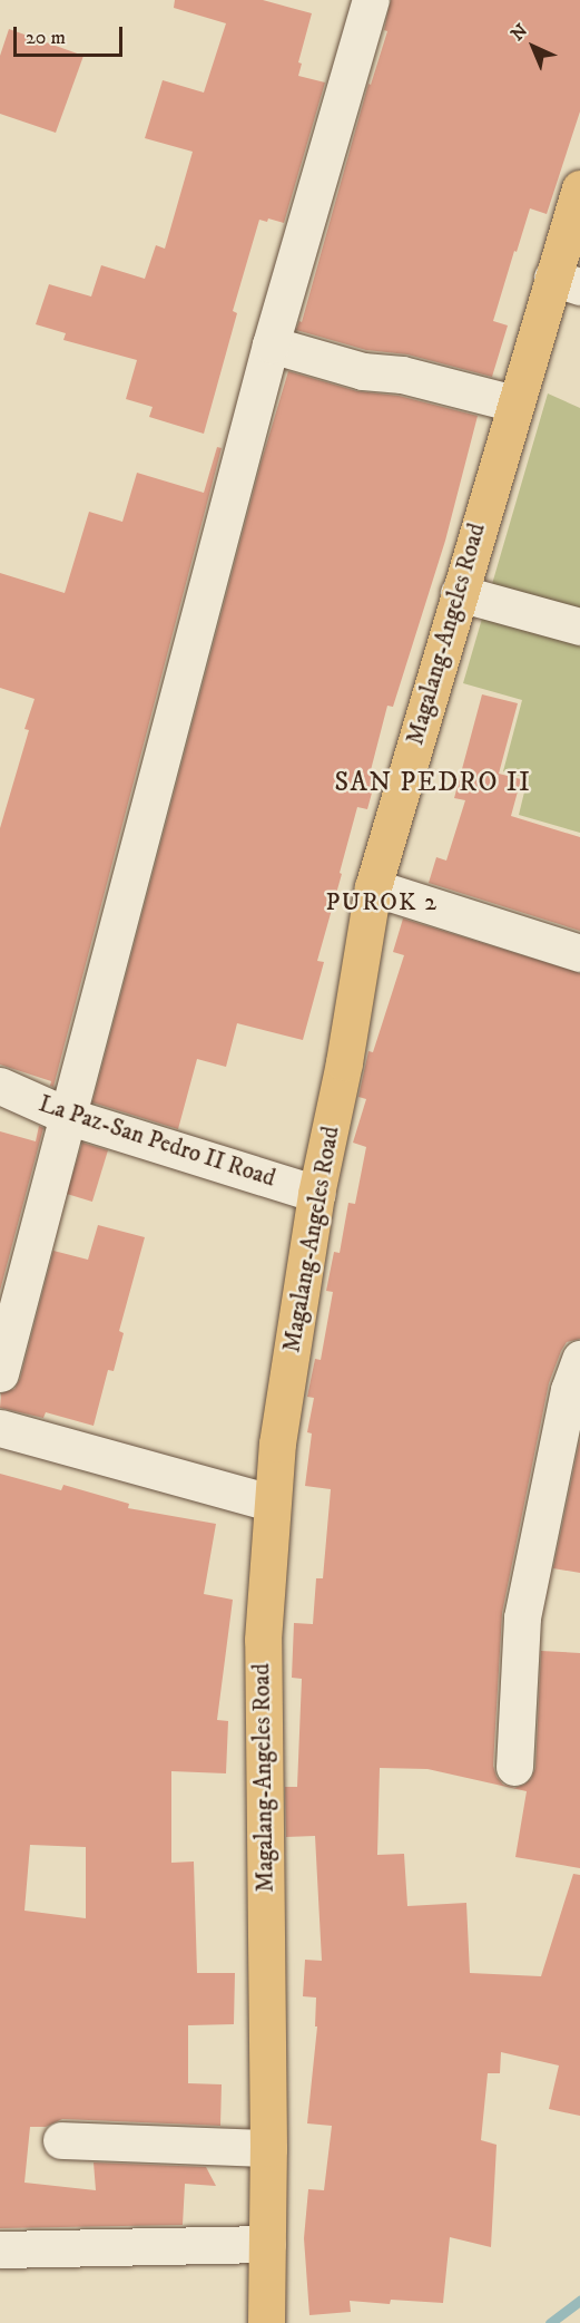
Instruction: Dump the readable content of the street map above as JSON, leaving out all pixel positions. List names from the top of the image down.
{
  "streets": {
    "main road": ["Magalang-Angeles Road"],
    "street": ["La Paz-San Pedro II Road"]
  },
  "crossings": [
    ["Magalang-Angeles Road", "La Paz-San Pedro II Road"]
  ],
  "districts": ["SAN PEDRO II", "PUROK 2"],
  "scale_bar": "20 m",
  "north": "top left"
}
